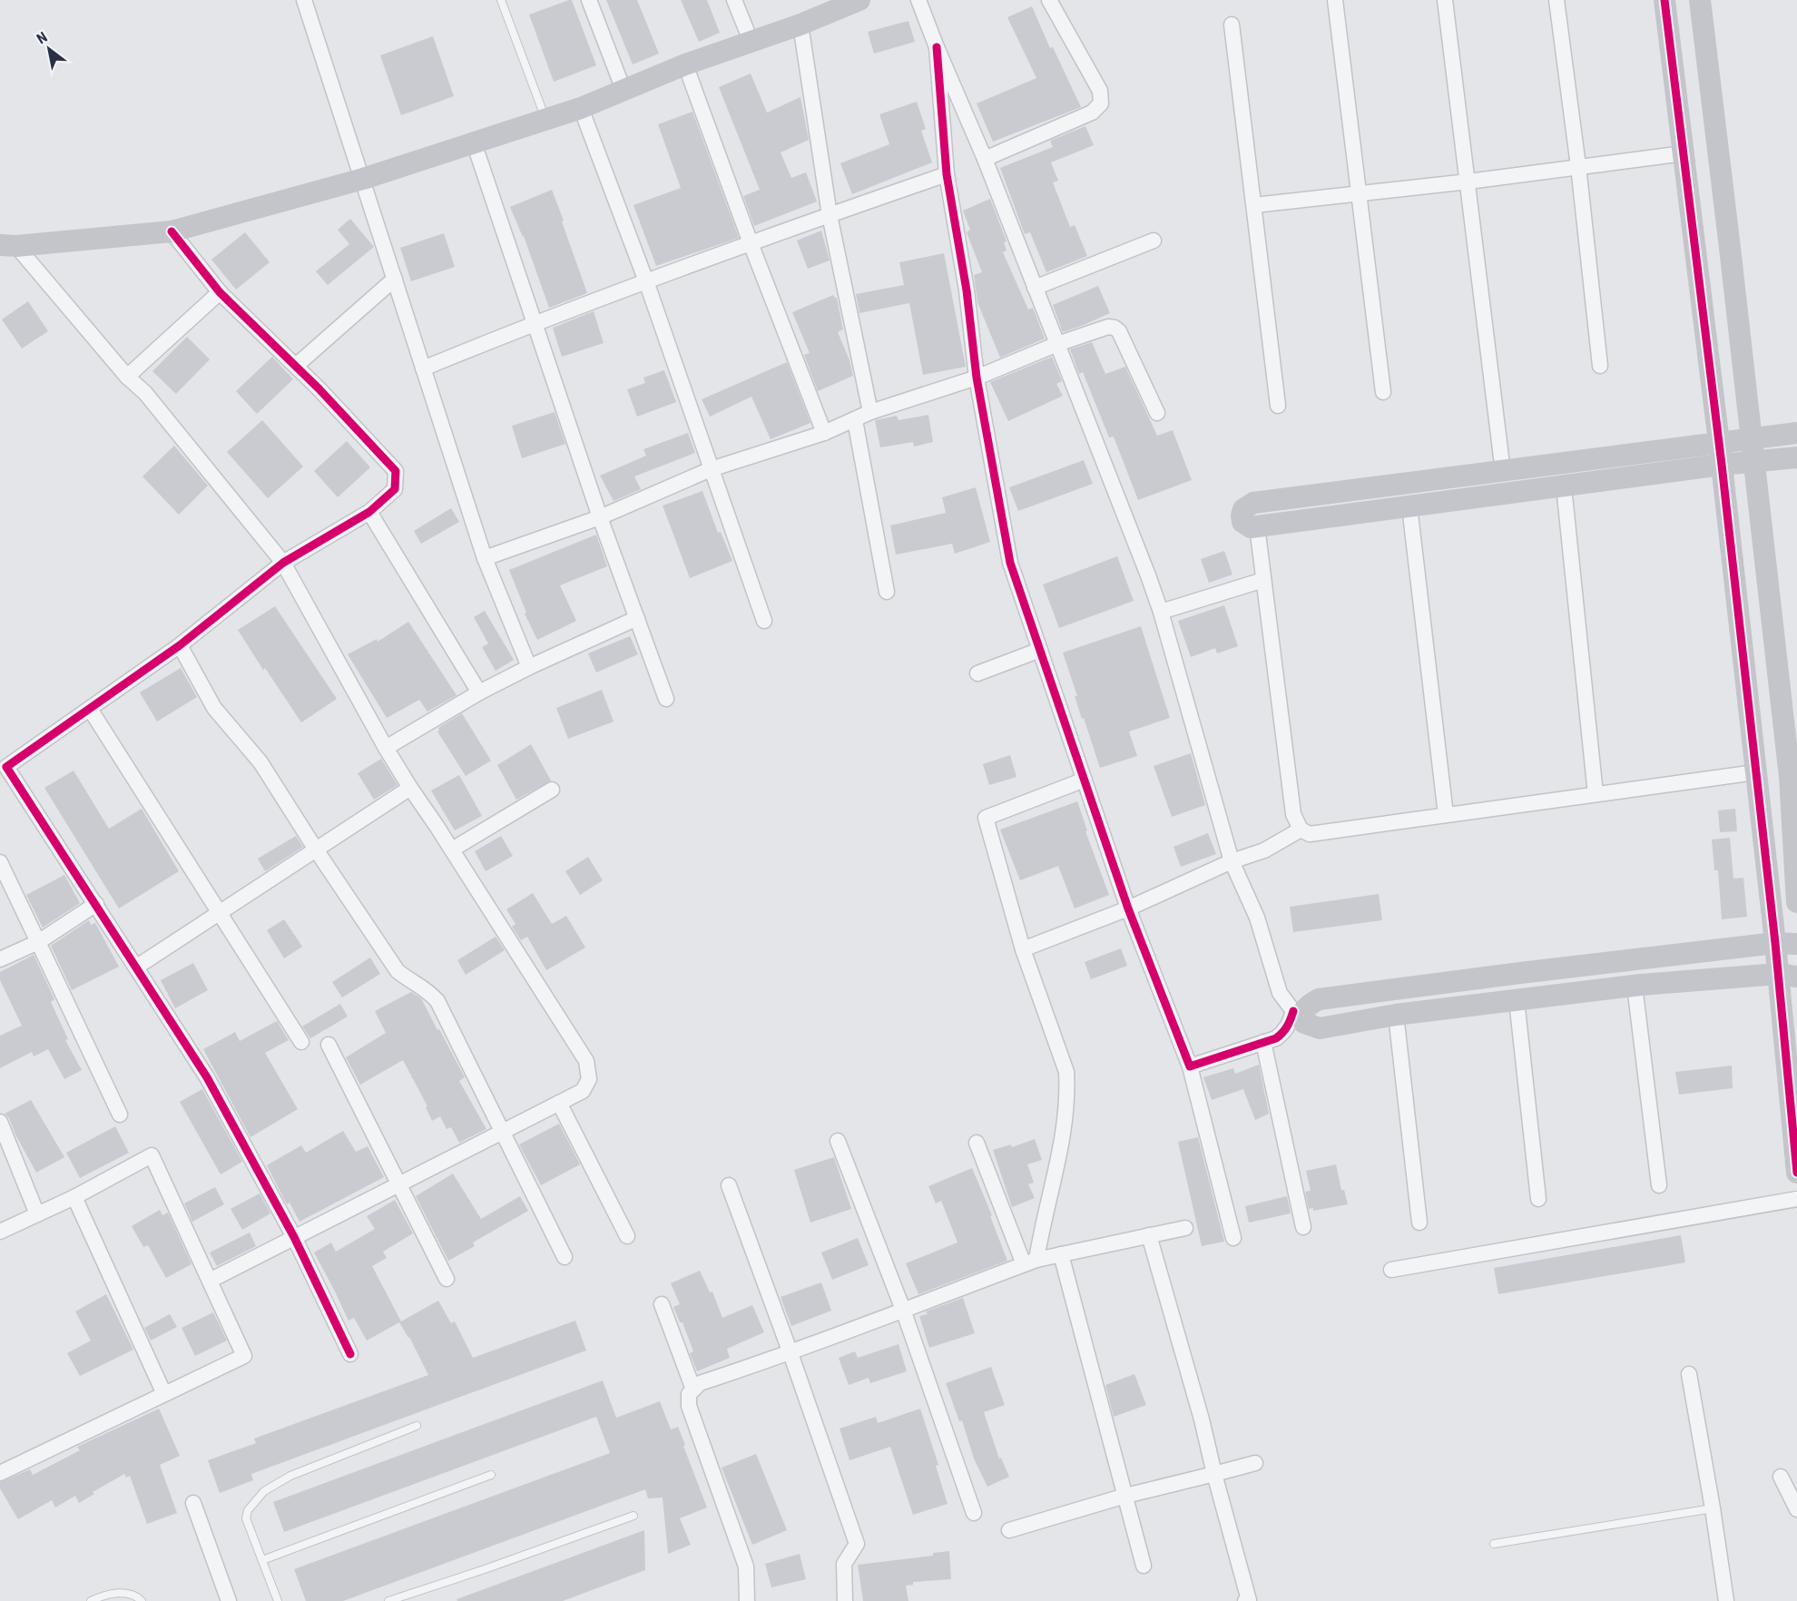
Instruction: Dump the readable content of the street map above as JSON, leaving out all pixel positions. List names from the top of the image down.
{
  "north": "top left"
}
